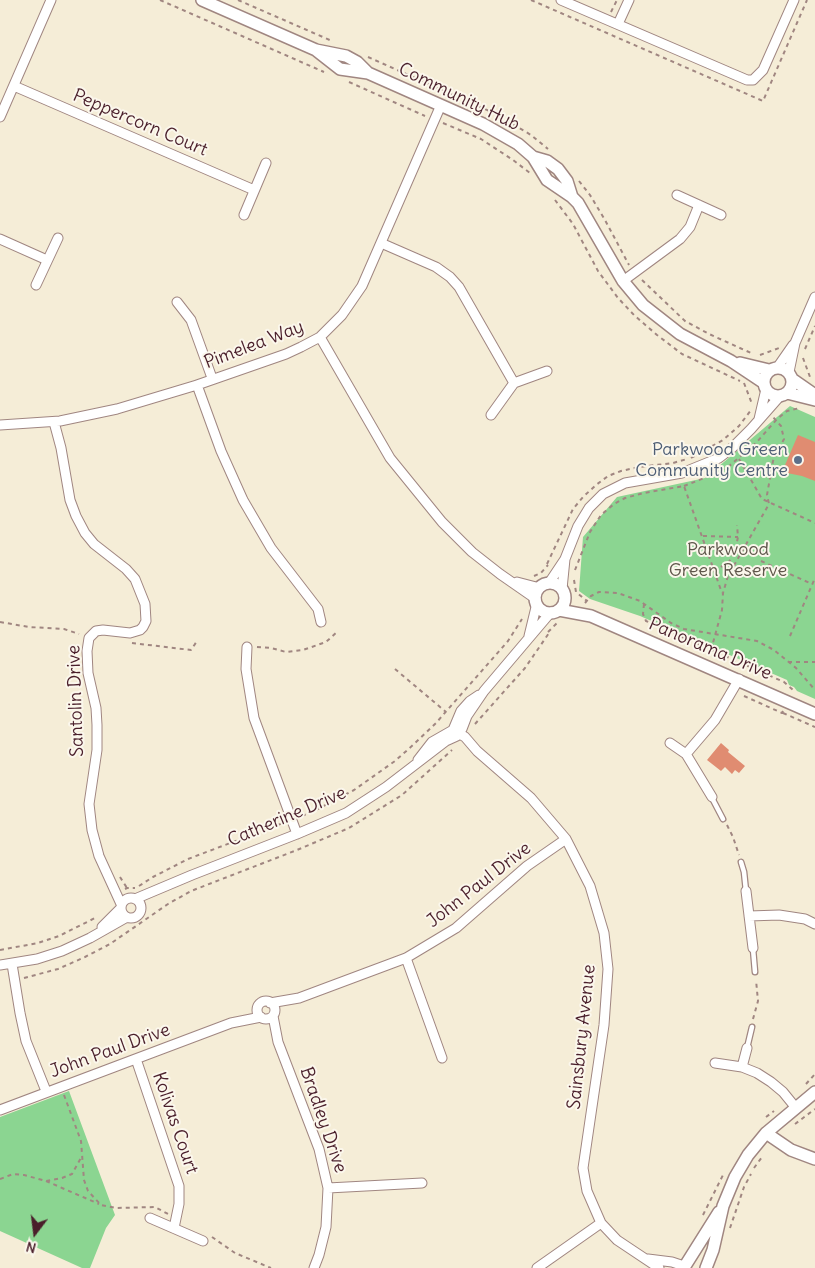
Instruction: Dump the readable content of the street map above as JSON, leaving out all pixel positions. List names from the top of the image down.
{
  "streets": {
    "street": [
      "Community Hub",
      "Peppercorn Court",
      "Pimelea Way",
      "Panorama Drive",
      "Santolin Drive",
      "Catherine Drive",
      "John Paul Drive",
      "Sainsbury Avenue",
      "Bradley Drive",
      "Kolivas Court"
    ]
  },
  "crossings": [
    ["Community Hub", "Pimelea Way"],
    ["Pimelea Way", "Santolin Drive"],
    ["Santolin Drive", "Catherine Drive"],
    ["Catherine Drive", "Sainsbury Avenue"],
    ["John Paul Drive", "Sainsbury Avenue"],
    ["John Paul Drive", "Bradley Drive"],
    ["John Paul Drive", "Kolivas Court"]
  ],
  "parks": ["Parkwood Green Reserve"],
  "places": ["Parkwood Green Community Centre"],
  "north": "bottom"
}
